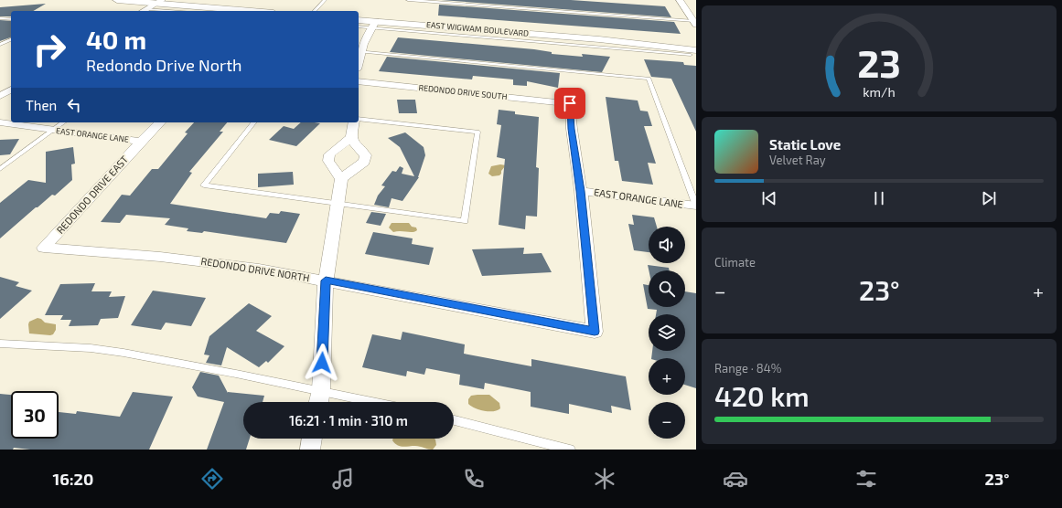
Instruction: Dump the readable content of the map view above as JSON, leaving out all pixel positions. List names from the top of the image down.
{
  "streets": {
    "street": [
      "EAST WIGWAM BOULEVARD",
      "REDONDO DRIVE SOUTH",
      "EAST ORANGE LANE",
      "REDONDO DRIVE EAST",
      "REDONDO DRIVE NORTH"
    ]
  },
  "crossings": [
    ["REDONDO DRIVE SOUTH", "EAST ORANGE LANE"],
    ["REDONDO DRIVE SOUTH", "REDONDO DRIVE NORTH"],
    ["EAST ORANGE LANE", "REDONDO DRIVE EAST"],
    ["EAST ORANGE LANE", "REDONDO DRIVE NORTH"],
    ["REDONDO DRIVE EAST", "REDONDO DRIVE NORTH"]
  ],
  "page": {
    "turn": ["40 m", "Redondo Drive North"],
    "then": "Then",
    "song": ["Static Love", "Velvet Ray"],
    "map_buttons": ["+", "−"],
    "tile": [
      "Climate",
      ["Range · 84%", "420 km"]
    ],
    "heat": ["−", "23°", "+"],
    "limit": "30",
    "trip": "16:21 · 1 min · 310 m",
    "tabs": ["16:20", "23°"],
    "gauge": ["23", "km/h"]
  }
}
